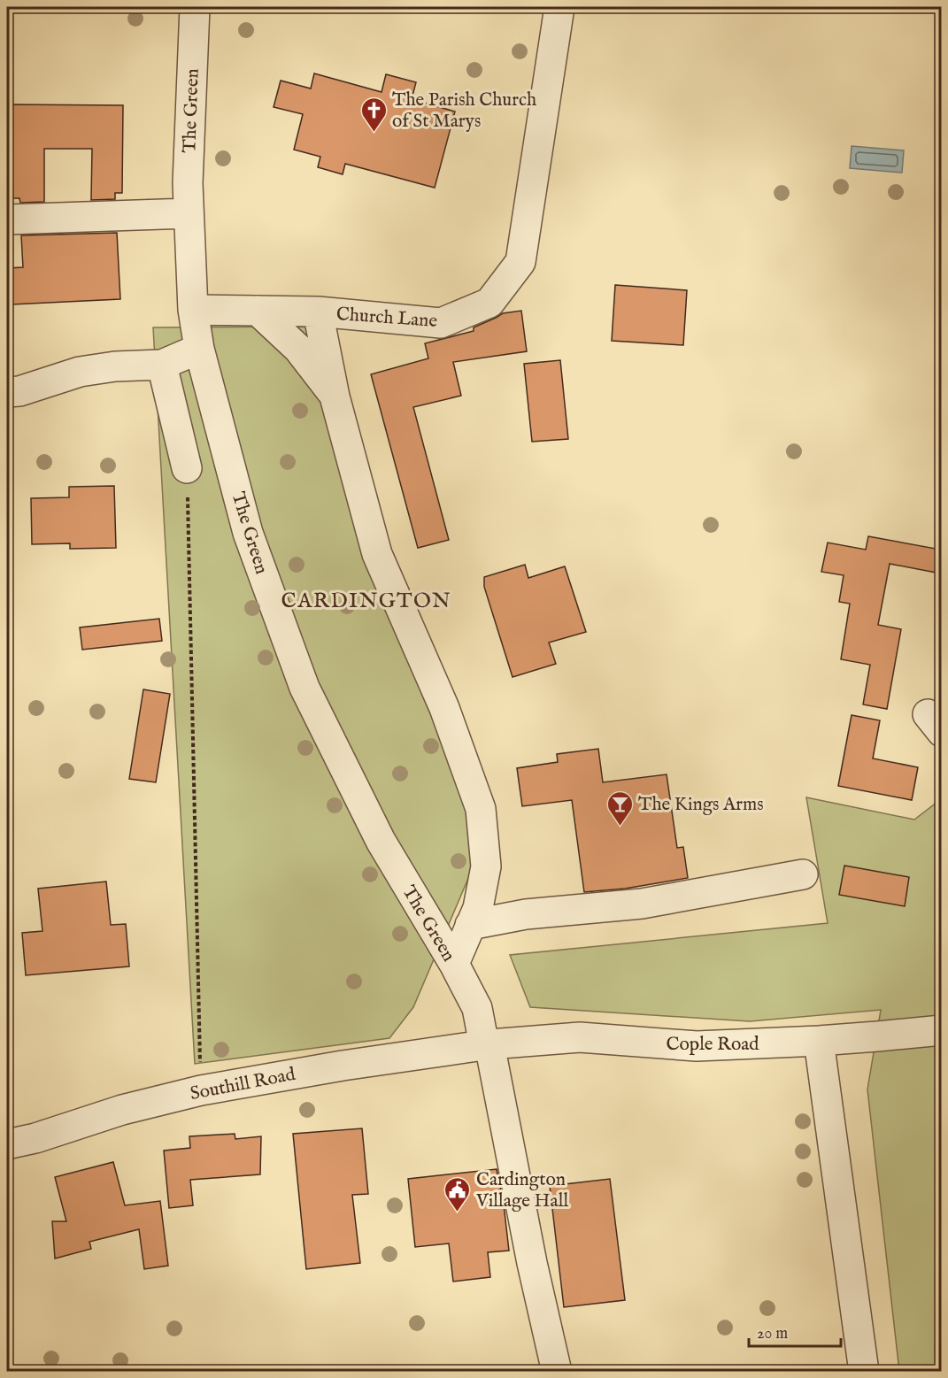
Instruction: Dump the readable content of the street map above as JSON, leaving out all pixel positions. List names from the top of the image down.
{
  "streets": {
    "street": [
      "The Green",
      "Church Lane",
      "Cople Road",
      "Southill Road"
    ]
  },
  "crossings": [
    ["The Green", "Church Lane"],
    ["The Green", "Cople Road"],
    ["The Green", "Southill Road"],
    ["Cople Road", "Southill Road"]
  ],
  "districts": ["CARDINGTON"],
  "places": {
    "church": ["The Parish Church of St Marys"],
    "bar": ["The Kings Arms"],
    "public building": ["Cardington Village Hall"]
  },
  "scale_bar": "20 m"
}
